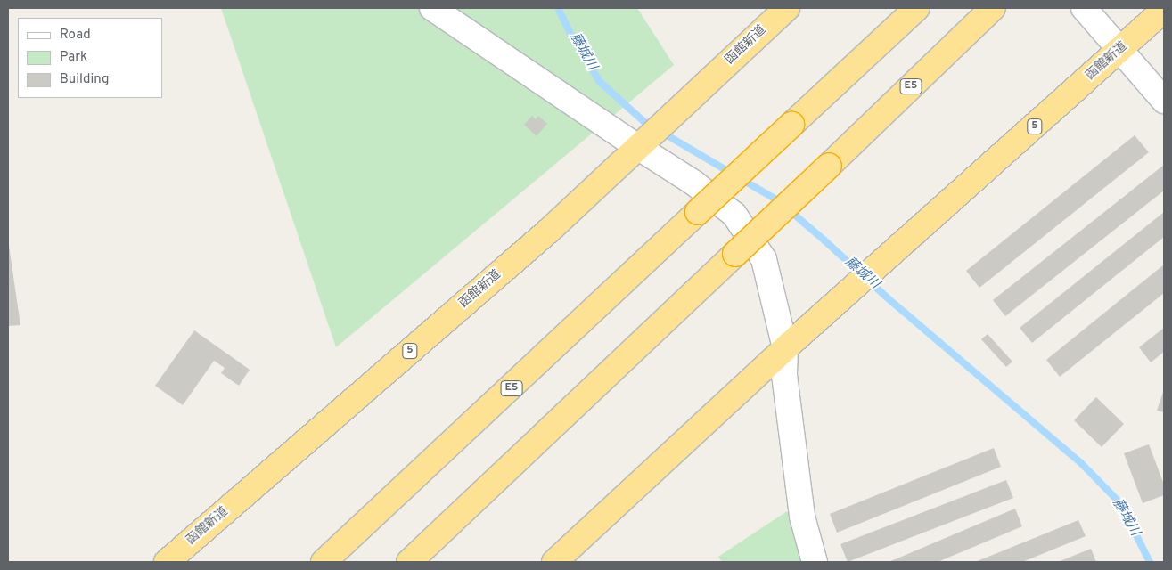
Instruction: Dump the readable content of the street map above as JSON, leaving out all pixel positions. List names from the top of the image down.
{
  "streets": {
    "highway": ["函館新道", "E5", "5"]
  },
  "water": ["藤城川"],
  "legend": ["Road", "Park", "Building"]
}
